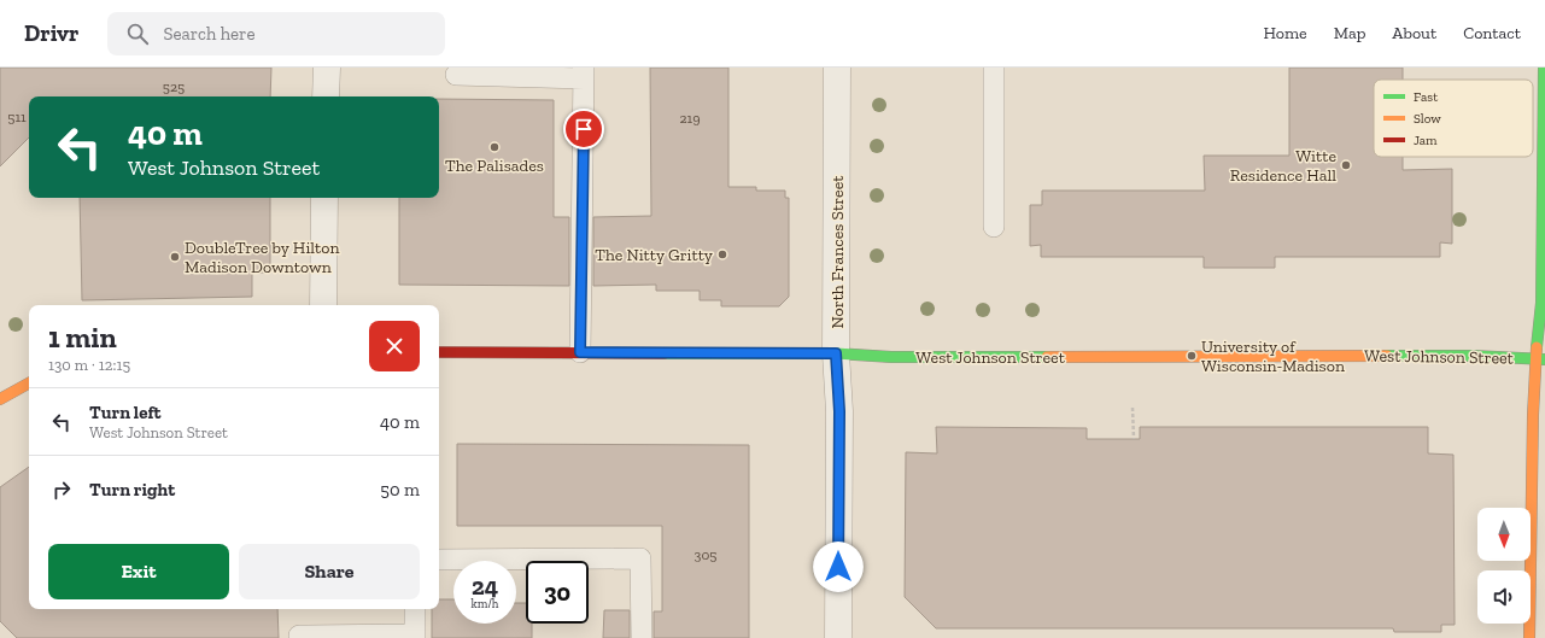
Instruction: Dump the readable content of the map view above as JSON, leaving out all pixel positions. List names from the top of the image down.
{
  "streets": {
    "main road": ["West Johnson Street"],
    "street": ["North Frances Street"]
  },
  "crossings": [
    ["North Frances Street", "West Johnson Street"]
  ],
  "places": [
    "The Palisades",
    "Witte Residence Hall",
    "The Nitty Gritty",
    "DoubleTree by Hilton Madison Downtown",
    "University of Wisconsin-Madison"
  ],
  "house_numbers": [
    "525",
    "511",
    "219",
    "305"
  ],
  "legend": ["Fast", "Slow", "Jam"],
  "north": "bottom",
  "page": {
    "header": "Drivr",
    "search": "Search here",
    "nav": [
      "Home",
      "Map",
      "About",
      "Contact"
    ],
    "turn": ["40 m", "West Johnson Street"],
    "heading": ["1 min", "130 m · 12:15"],
    "list": [
      {
        "name": "Turn left",
        "note": "West Johnson Street",
        "value": "40 m"
      },
      {
        "name": "Turn right",
        "value": "50 m"
      }
    ],
    "buttons": ["Exit", "Share"],
    "speed": "24 km/h",
    "limit": "30"
  }
}
